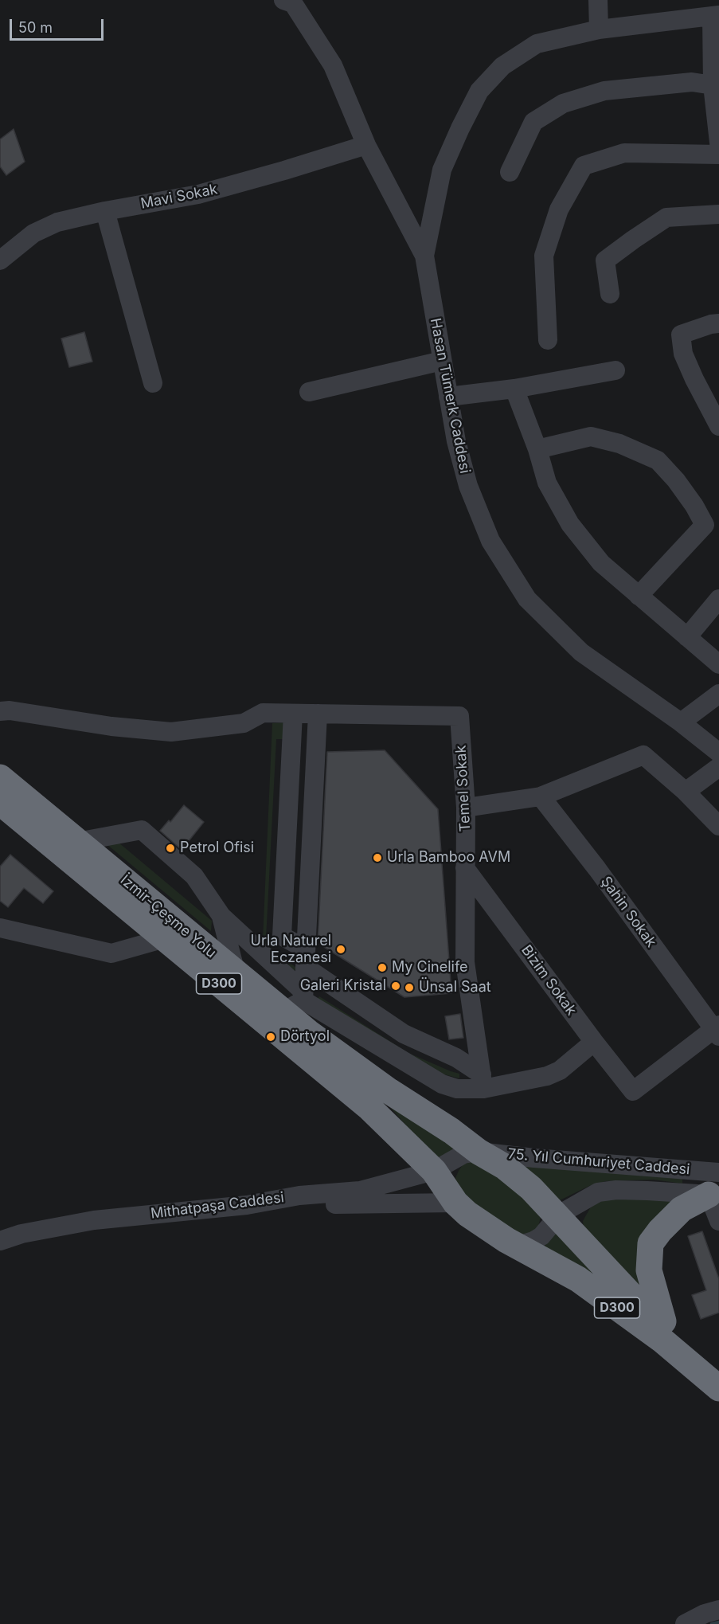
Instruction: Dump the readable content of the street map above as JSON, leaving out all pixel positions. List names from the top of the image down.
{
  "streets": {
    "highway": ["İzmir-Çeşme Yolu", "D300"],
    "street": [
      "Mavi Sokak",
      "Hasan Tümerk Caddesi",
      "Temel Sokak",
      "Şahin Sokak",
      "Bizim Sokak",
      "75. Yıl Cumhuriyet Caddesi",
      "Mithatpaşa Caddesi"
    ]
  },
  "crossings": [
    ["Mavi Sokak", "Hasan Tümerk Caddesi"],
    ["Temel Sokak", "Bizim Sokak"],
    ["Şahin Sokak", "Bizim Sokak"],
    ["İzmir-Çeşme Yolu", "D300"],
    ["İzmir-Çeşme Yolu", "75. Yıl Cumhuriyet Caddesi"],
    ["İzmir-Çeşme Yolu", "Mithatpaşa Caddesi"],
    ["D300", "75. Yıl Cumhuriyet Caddesi"],
    ["D300", "Mithatpaşa Caddesi"],
    ["75. Yıl Cumhuriyet Caddesi", "Mithatpaşa Caddesi"]
  ],
  "places": [
    "Petrol Ofisi",
    "Urla Bamboo AVM",
    "Urla Naturel Eczanesi",
    "My Cinelife",
    "Galeri Kristal",
    "Ünsal Saat",
    "Dörtyol"
  ],
  "scale_bar": "50 m"
}
